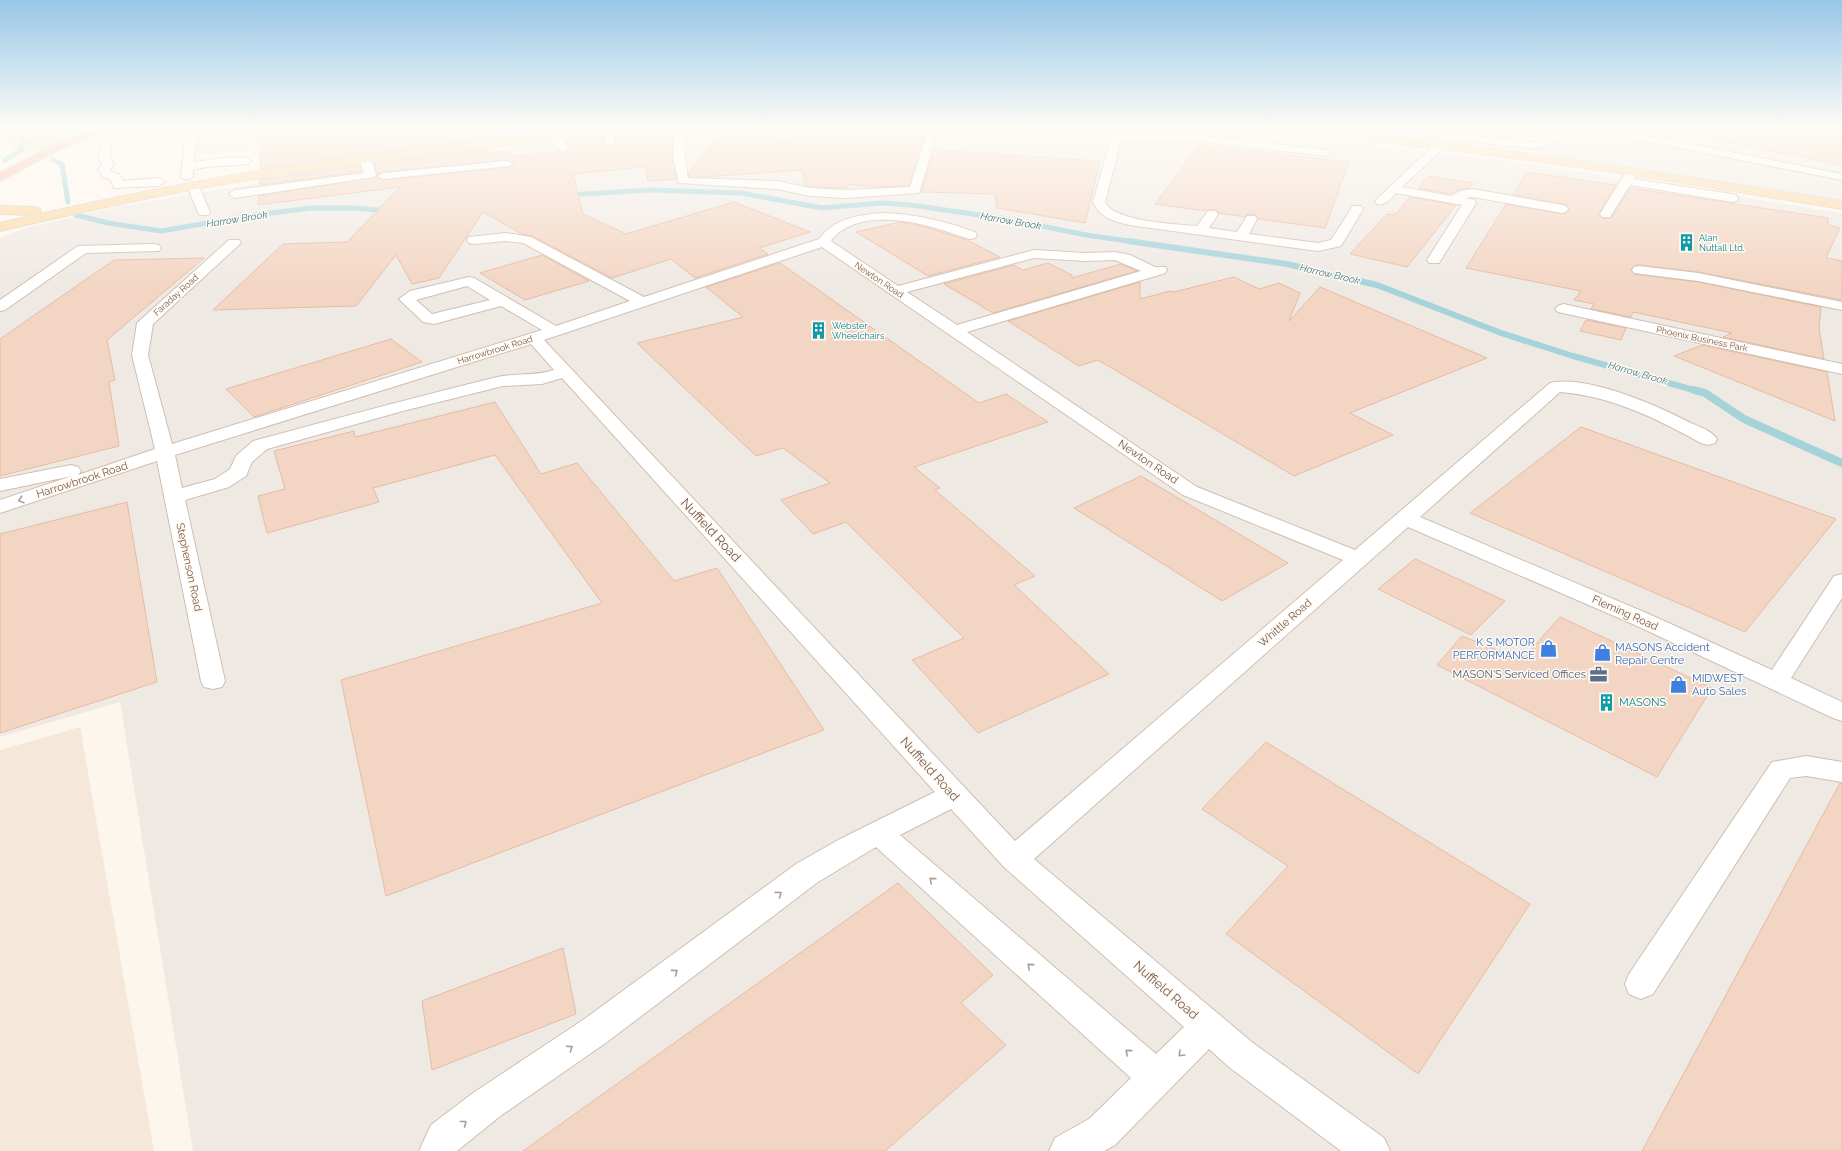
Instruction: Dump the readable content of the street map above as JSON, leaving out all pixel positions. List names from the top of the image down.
{
  "streets": {
    "street": [
      "Newton Road",
      "Faraday Road",
      "Phoenix Business Park",
      "Harrowbrook Road",
      "Nuffield Road",
      "Stephenson Road",
      "Fleming Road",
      "Whittle Road"
    ]
  },
  "crossings": [
    ["Newton Road", "Harrowbrook Road"],
    ["Newton Road", "Whittle Road"],
    ["Faraday Road", "Harrowbrook Road"],
    ["Faraday Road", "Stephenson Road"],
    ["Harrowbrook Road", "Nuffield Road"],
    ["Harrowbrook Road", "Stephenson Road"],
    ["Nuffield Road", "Whittle Road"],
    ["Fleming Road", "Whittle Road"]
  ],
  "water": ["Harrow Brook"],
  "places": {
    "building": ["Alan Nuttall Ltd.", "Webster Wheelchairs", "MASONS"],
    "shop": ["K S MOTOR PERFORMANCE", "MASONS Accident Repair Centre", "MIDWEST Auto Sales"],
    "office": ["MASON'S Serviced Offices"]
  }
}
